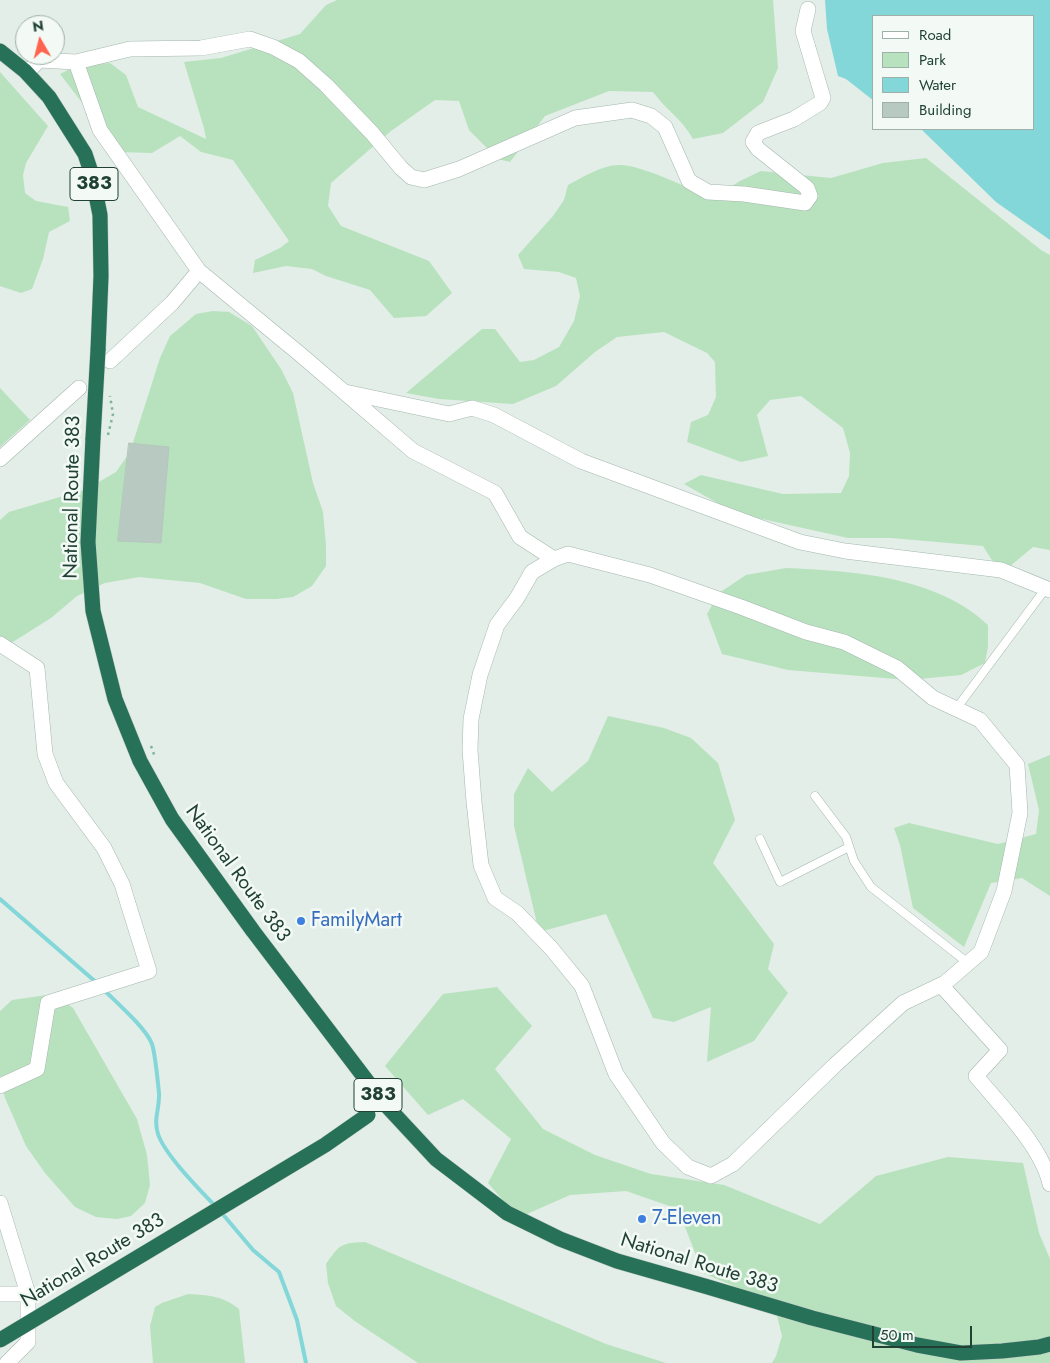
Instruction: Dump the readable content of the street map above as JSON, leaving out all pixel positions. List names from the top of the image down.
{
  "streets": {
    "highway": ["383", "National Route 383"]
  },
  "places": ["FamilyMart", "7-Eleven"],
  "legend": [
    "Road",
    "Park",
    "Water",
    "Building"
  ],
  "scale_bar": "50 m",
  "north": "top"
}
